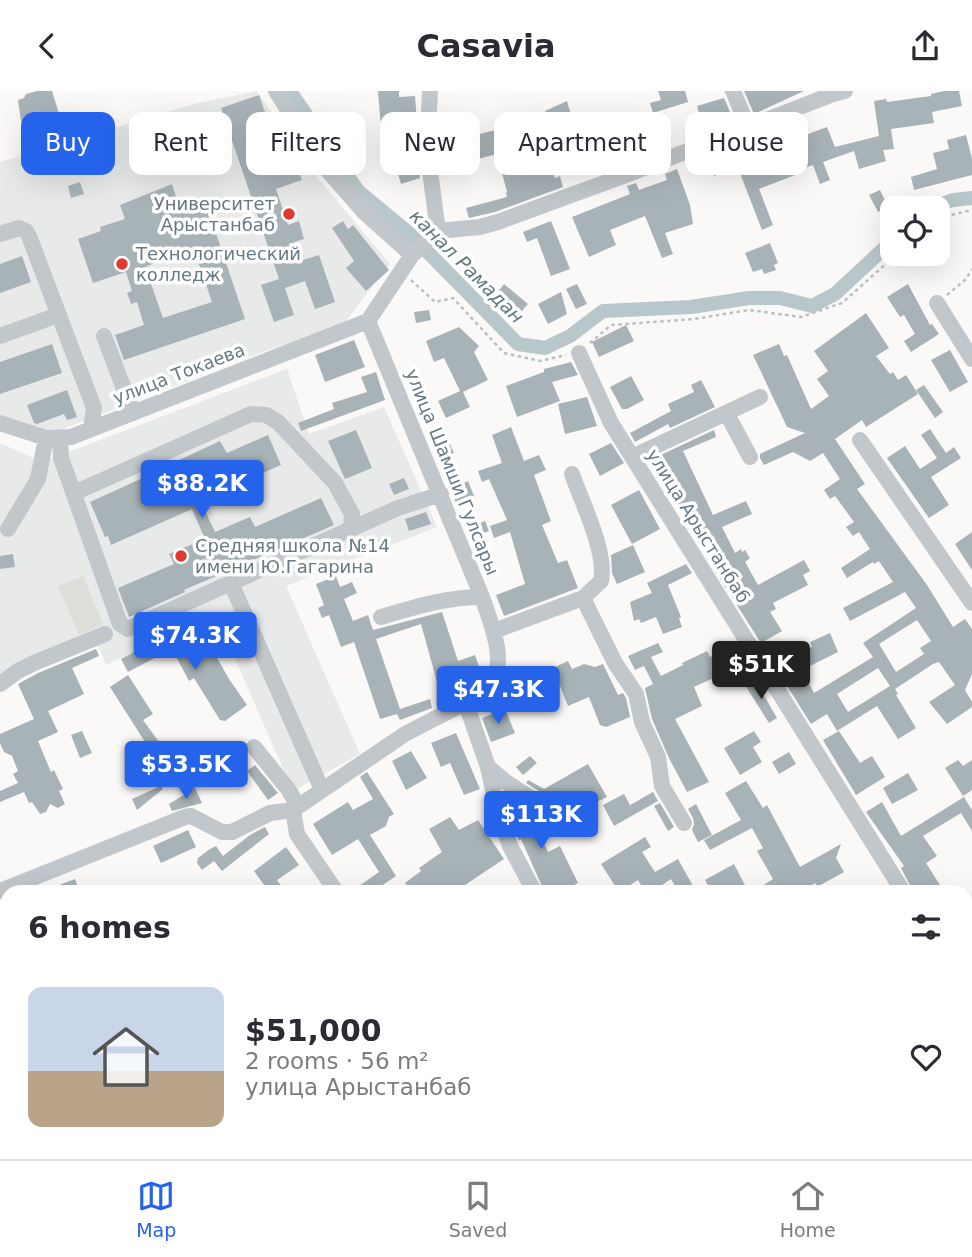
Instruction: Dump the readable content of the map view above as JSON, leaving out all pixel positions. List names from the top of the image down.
{
  "streets": {
    "street": ["улица Токаева", "улица Шамши Гулсары", "улица Арыстанбаб"]
  },
  "crossings": [
    ["улица Токаева", "улица Шамши Гулсары"]
  ],
  "water": ["канал Рамадан"],
  "places": ["Университет Арыстанбаб", "Технологический колледж", "Средняя школа №14 имени Ю.Гагарина"],
  "page": {
    "header": "Casavia",
    "chip": [
      "Buy",
      "Rent",
      "Filters",
      "New",
      "Apartment",
      "House"
    ],
    "price": [
      "$88.2K",
      "$74.3K",
      "$51K",
      "$47.3K",
      "$53.5K",
      "$113K"
    ],
    "heading": "6 homes",
    "list": [
      {
        "name": "$51,000",
        "note": "2 rooms · 56 m² · улица Арыстанбаб"
      }
    ],
    "tabs": ["Map", "Saved", "Home"]
  }
}
